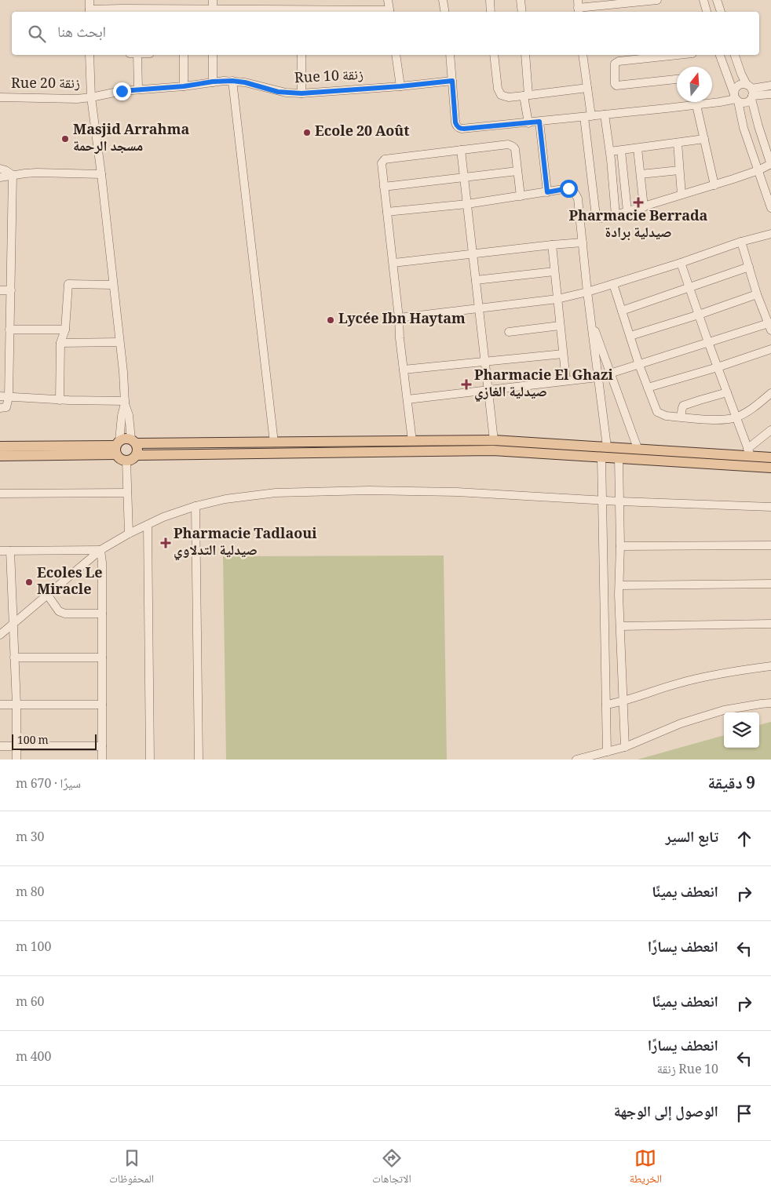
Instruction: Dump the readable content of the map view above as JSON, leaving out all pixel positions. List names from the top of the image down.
{
  "streets": {
    "street": ["Rue 10 زنقة", "Rue 20 زنقة"]
  },
  "crossings": [
    ["Rue 10 زنقة", "Rue 20 زنقة"]
  ],
  "places": {
    "other": [
      "Ecole 20 Août",
      "Masjid Arrahma مسجد الرحمة",
      "Lycée Ibn Haytam",
      "Ecoles Le Miracle"
    ],
    "health": ["Pharmacie Berrada صيدلية برادة", "Pharmacie El Ghazi صيدلية الغازي", "Pharmacie Tadlaoui صيدلية التدلاوي"]
  },
  "scale_bar": "100 m",
  "north": "top",
  "page": {
    "search": "ابحث هنا",
    "scale": "100 m",
    "heading": ["9 دقيقة", "سيرًا · 670 m"],
    "list": [
      ["تابع السير", "30 m"],
      ["انعطف يمينًا", "80 m"],
      ["انعطف يسارًا", "100 m"],
      ["انعطف يمينًا", "60 m"],
      ["انعطف يسارًا", "Rue 10 زنقة", "400 m"],
      "الوصول إلى الوجهة"
    ],
    "nav": ["الخريطة", "الاتجاهات", "المحفوظات"]
  }
}
